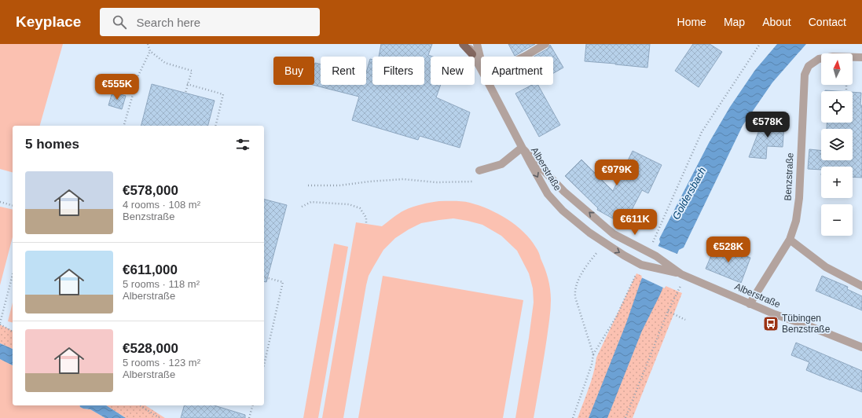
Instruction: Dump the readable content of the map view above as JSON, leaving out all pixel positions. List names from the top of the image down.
{
  "streets": {
    "street": ["Alberstraße", "Benzstraße"]
  },
  "crossings": [
    ["Alberstraße", "Benzstraße"]
  ],
  "water": ["Goldersbach"],
  "places": {
    "bus stop": ["Tübingen Benzstraße"]
  },
  "north": "top",
  "page": {
    "header": "Keyplace",
    "search": "Search here",
    "nav": [
      "Home",
      "Map",
      "About",
      "Contact"
    ],
    "map_buttons": ["+", "−"],
    "chip": [
      "Buy",
      "Rent",
      "Filters",
      "New",
      "Apartment"
    ],
    "price": [
      "€555K",
      "€578K",
      "€979K",
      "€611K",
      "€528K"
    ],
    "heading": "5 homes",
    "list": [
      {
        "name": "€578,000",
        "note": "4 rooms · 108 m² · Benzstraße"
      },
      {
        "name": "€611,000",
        "note": "5 rooms · 118 m² · Alberstraße"
      },
      {
        "name": "€528,000",
        "note": "5 rooms · 123 m² · Alberstraße"
      }
    ]
  }
}
